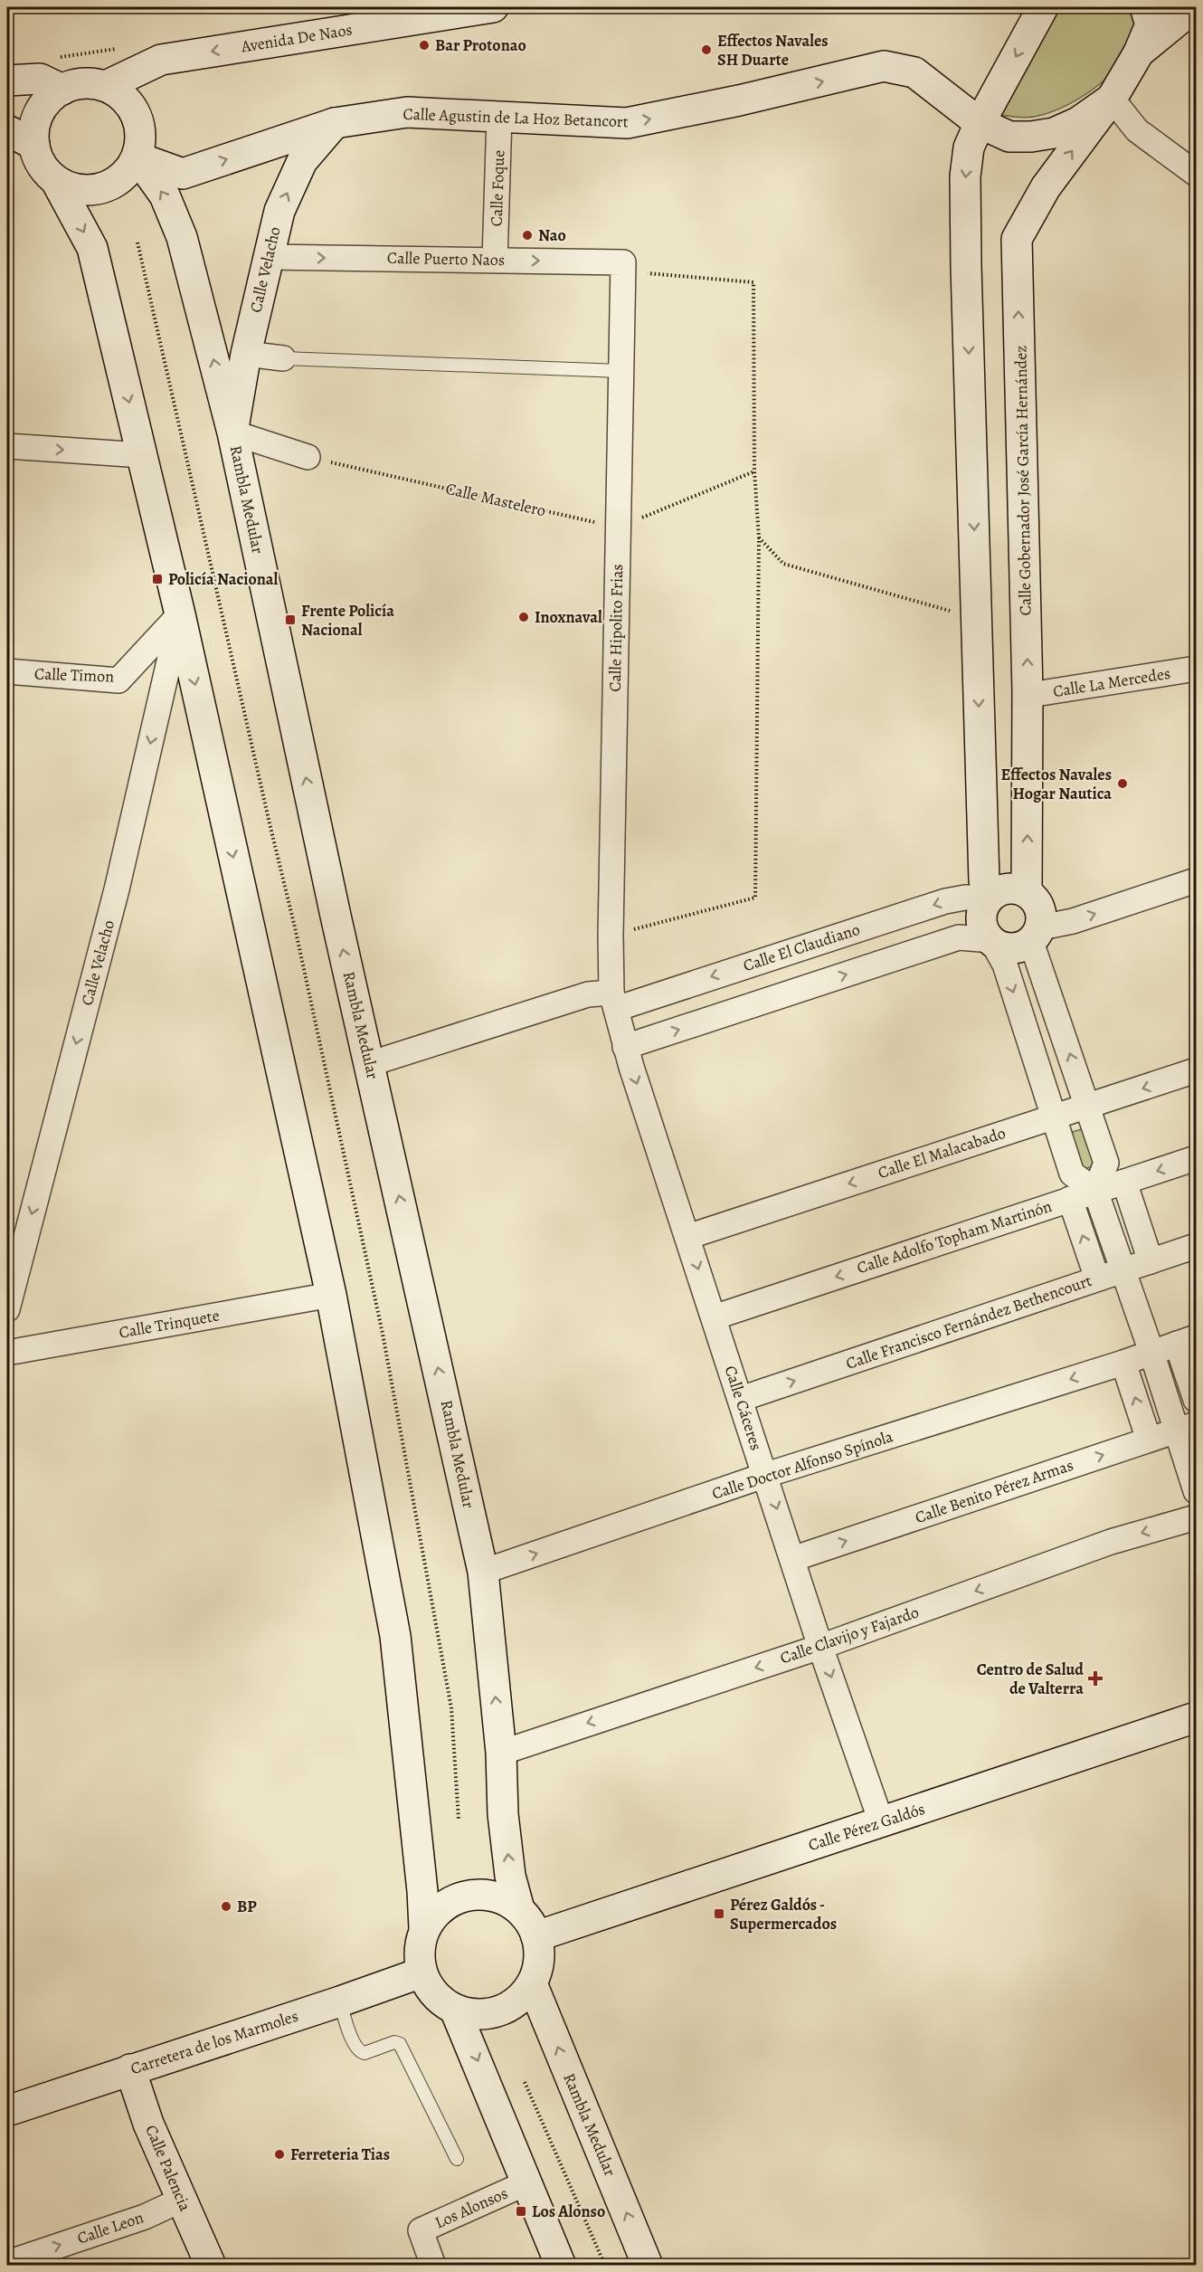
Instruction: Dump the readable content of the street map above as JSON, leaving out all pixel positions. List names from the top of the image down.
{
  "streets": {
    "main road": [
      "Avenida De Naos",
      "Calle Agustin de La Hoz Betancort",
      "Calle Velacho",
      "Calle Gobernador José García Hernández",
      "Rambla Medular",
      "Calle Pérez Galdós",
      "Carretera de los Marmoles",
      "Calle Palencia"
    ],
    "street": [
      "Calle Foque",
      "Calle Puerto Naos",
      "Calle Hipolito Frias",
      "Calle Timon",
      "Calle La Mercedes",
      "Calle El Claudiano",
      "Calle El Malacabado",
      "Calle Adolfo Topham Martinón",
      "Calle Francisco Fernández Bethencourt",
      "Calle Trinquete",
      "Calle Cáceres",
      "Calle Doctor Alfonso Spínola",
      "Calle Benito Pérez Armas",
      "Calle Clavijo y Fajardo",
      "Los Alonsos",
      "Calle Leon"
    ],
    "path": ["Calle Mastelero"]
  },
  "crossings": [
    ["Avenida De Naos", "Calle Agustin de La Hoz Betancort"],
    ["Avenida De Naos", "Rambla Medular"],
    ["Calle Agustin de La Hoz Betancort", "Calle Foque"],
    ["Calle Agustin de La Hoz Betancort", "Calle Velacho"],
    ["Calle Agustin de La Hoz Betancort", "Calle Gobernador José García Hernández"],
    ["Calle Agustin de La Hoz Betancort", "Rambla Medular"],
    ["Calle Foque", "Calle Puerto Naos"],
    ["Calle Puerto Naos", "Calle Velacho"],
    ["Calle Puerto Naos", "Calle Hipolito Frias"],
    ["Calle Velacho", "Rambla Medular"],
    ["Calle Velacho", "Calle Timon"],
    ["Calle Gobernador José García Hernández", "Calle La Mercedes"],
    ["Calle Gobernador José García Hernández", "Calle El Claudiano"],
    ["Rambla Medular", "Calle El Claudiano"],
    ["Rambla Medular", "Calle Doctor Alfonso Spínola"],
    ["Rambla Medular", "Calle Clavijo y Fajardo"],
    ["Rambla Medular", "Calle Pérez Galdós"],
    ["Rambla Medular", "Carretera de los Marmoles"],
    ["Calle Mastelero", "Calle Hipolito Frias"],
    ["Calle Hipolito Frias", "Calle El Claudiano"],
    ["Calle Hipolito Frias", "Calle Cáceres"],
    ["Calle El Claudiano", "Calle Cáceres"],
    ["Calle El Malacabado", "Calle Cáceres"],
    ["Calle Adolfo Topham Martinón", "Calle Cáceres"],
    ["Calle Francisco Fernández Bethencourt", "Calle Cáceres"],
    ["Calle Cáceres", "Calle Doctor Alfonso Spínola"],
    ["Calle Cáceres", "Calle Benito Pérez Armas"],
    ["Calle Cáceres", "Calle Clavijo y Fajardo"],
    ["Calle Cáceres", "Calle Pérez Galdós"],
    ["Calle Pérez Galdós", "Carretera de los Marmoles"],
    ["Carretera de los Marmoles", "Calle Palencia"],
    ["Calle Palencia", "Calle Leon"]
  ],
  "one_way": [
    "Avenida De Naos",
    "Calle Agustin de La Hoz Betancort",
    "Calle Puerto Naos",
    "Calle Adolfo Topham Martinón",
    "Calle Francisco Fernández Bethencourt",
    "Calle Cáceres",
    "Calle Benito Pérez Armas",
    "Calle Clavijo y Fajardo",
    "Calle Leon"
  ],
  "places": {
    "other": [
      "Bar Protonao",
      "Effectos Navales SH Duarte",
      "Nao",
      "Inoxnaval",
      "Effectos Navales Hogar Nautica",
      "BP",
      "Ferreteria Tias"
    ],
    "transit": [
      "Policía Nacional",
      "Frente Policía Nacional",
      "Pérez Galdós - Supermercados",
      "Los Alonso"
    ],
    "health": ["Centro de Salud de Valterra"]
  }
}
